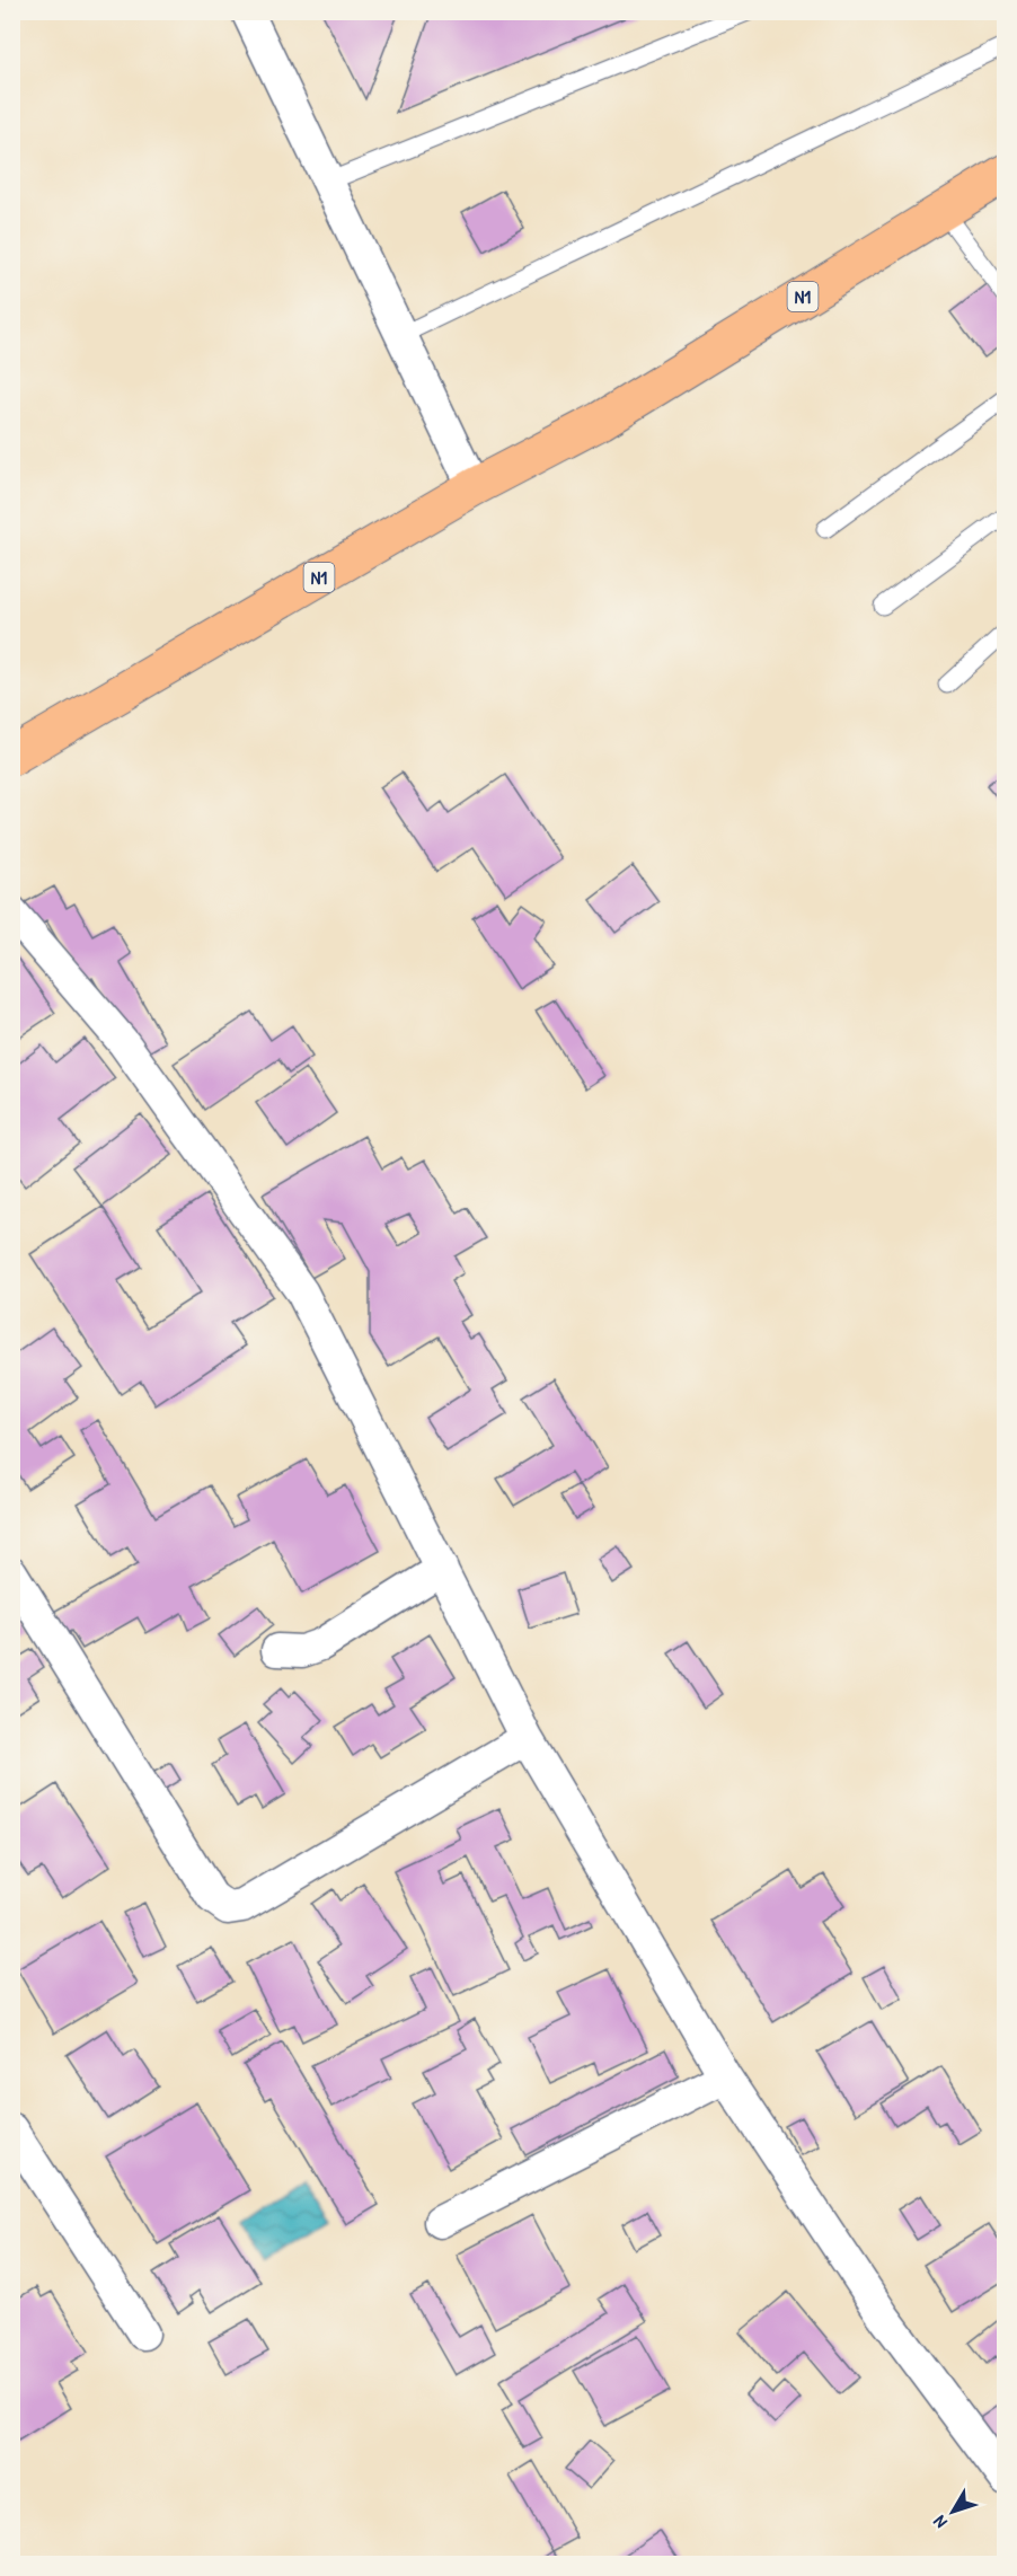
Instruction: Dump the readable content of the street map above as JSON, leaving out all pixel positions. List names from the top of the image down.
{
  "streets": {
    "highway": ["N1"]
  },
  "north": "bottom left"
}
